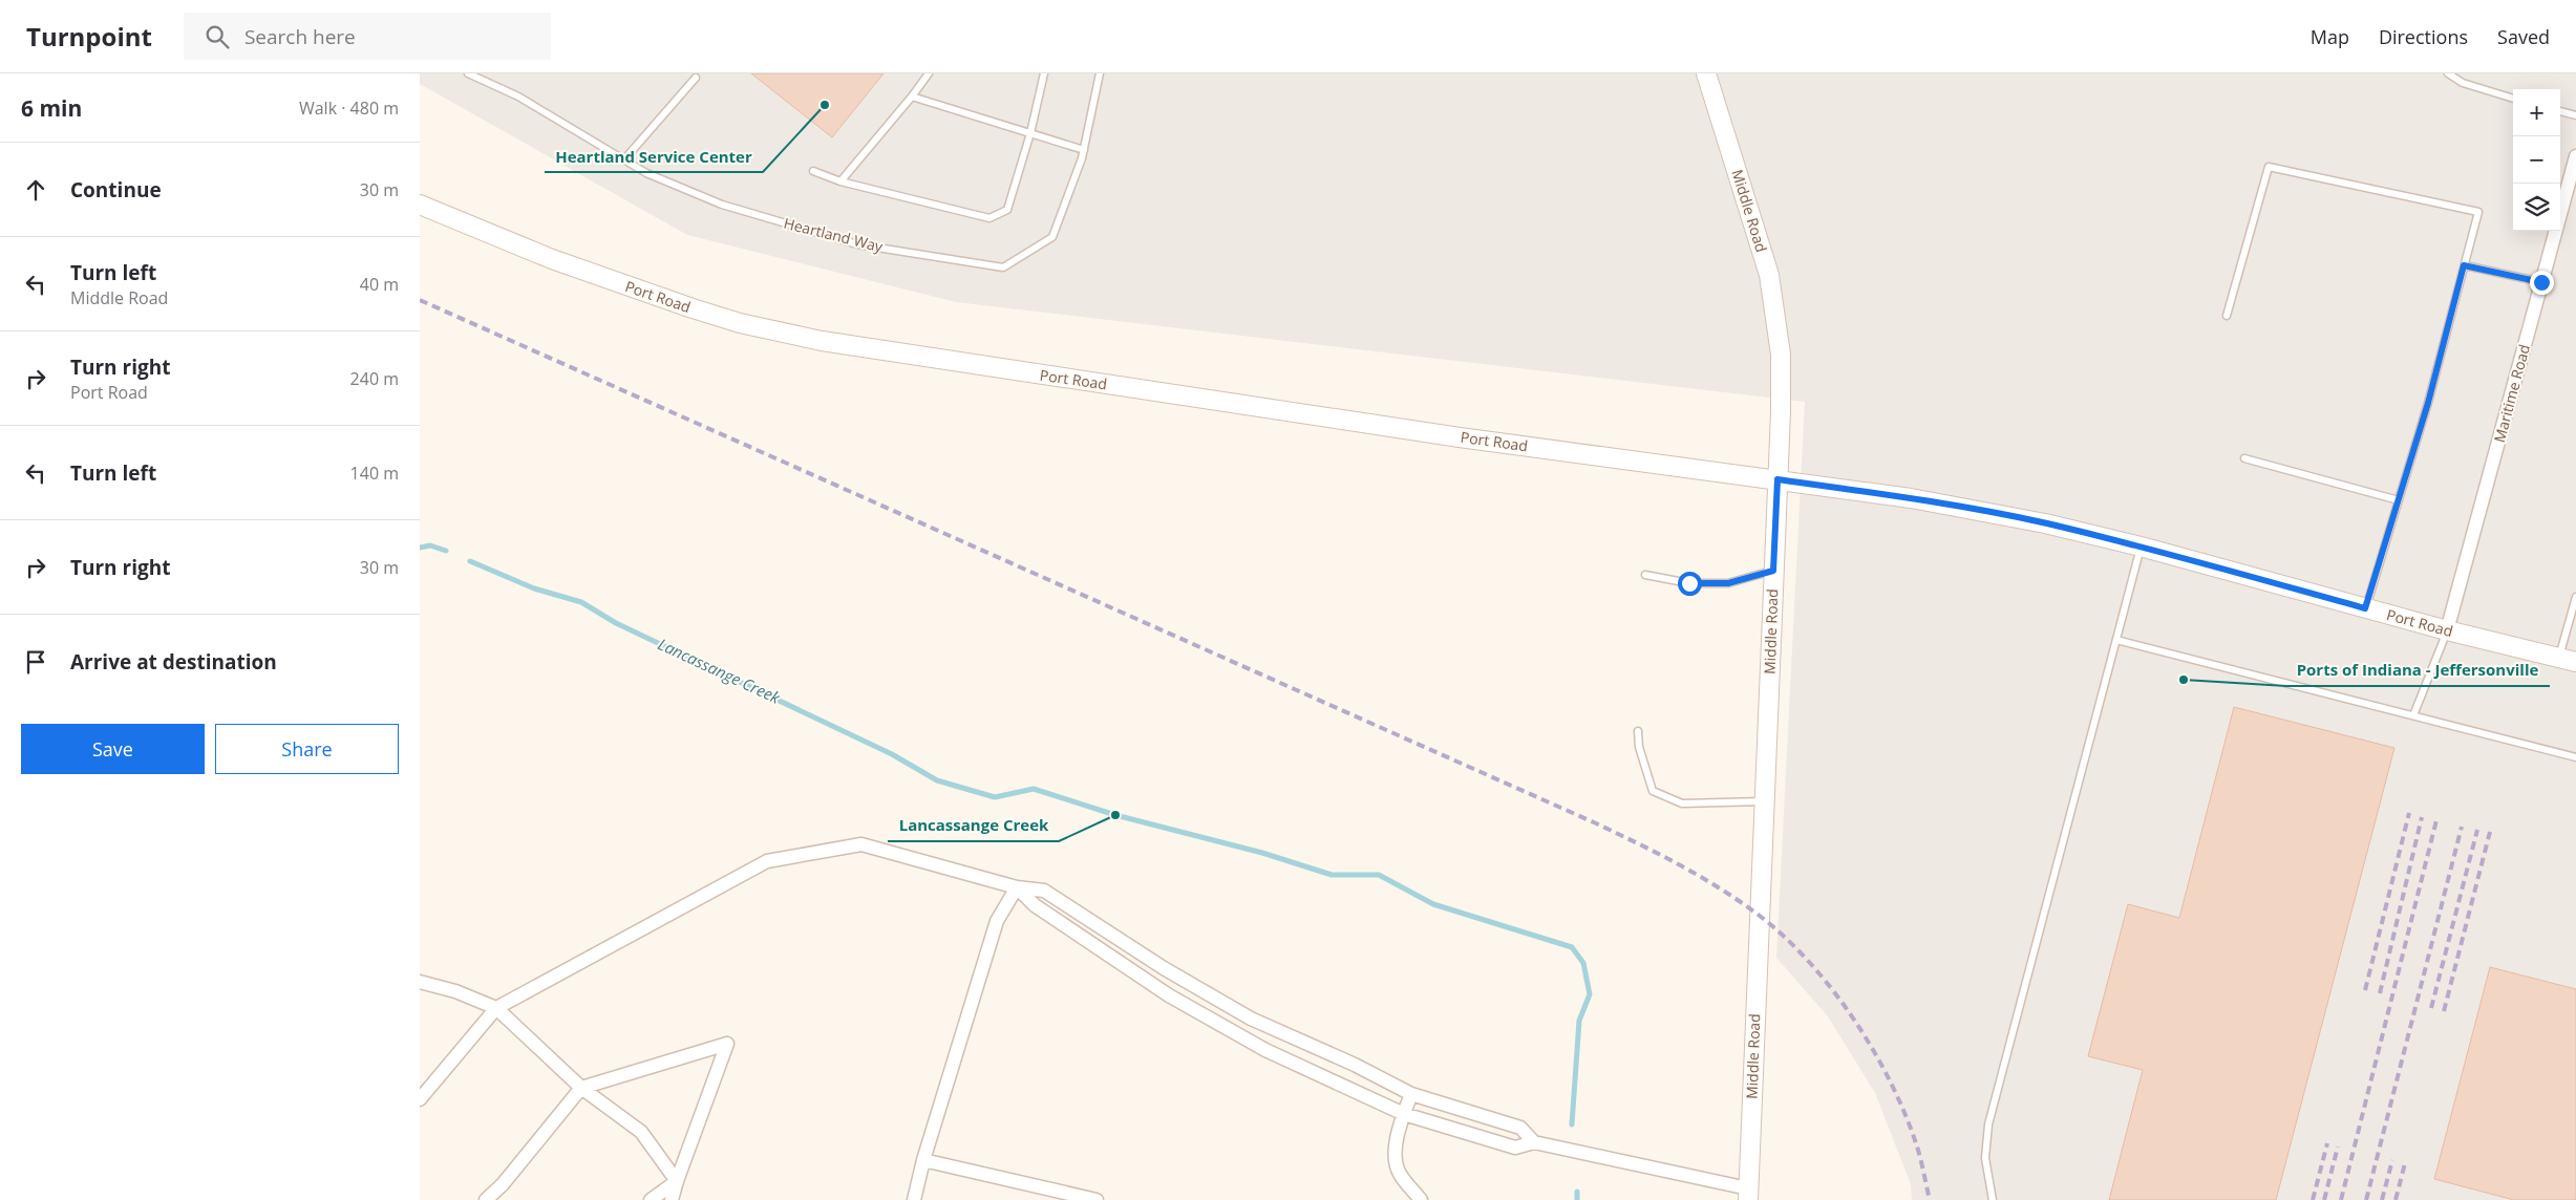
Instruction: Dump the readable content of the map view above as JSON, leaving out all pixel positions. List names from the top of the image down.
{
  "streets": {
    "main road": ["Middle Road", "Port Road"],
    "street": ["Maritime Road"],
    "lane": ["Heartland Way"]
  },
  "crossings": [
    ["Middle Road", "Port Road"],
    ["Port Road", "Maritime Road"]
  ],
  "water": ["Lancassange Creek"],
  "places": ["Heartland Service Center", "Ports of Indiana - Jeffersonville", "Lancassange Creek"],
  "page": {
    "header": "Turnpoint",
    "search": "Search here",
    "nav": ["Map", "Directions", "Saved"],
    "heading": ["6 min", "Walk · 480 m"],
    "map_buttons": ["+", "−"],
    "list": [
      ["Continue", "30 m"],
      ["Turn left", "Middle Road", "40 m"],
      ["Turn right", "Port Road", "240 m"],
      ["Turn left", "140 m"],
      ["Turn right", "30 m"],
      "Arrive at destination"
    ],
    "buttons": ["Save", "Share"]
  }
}
